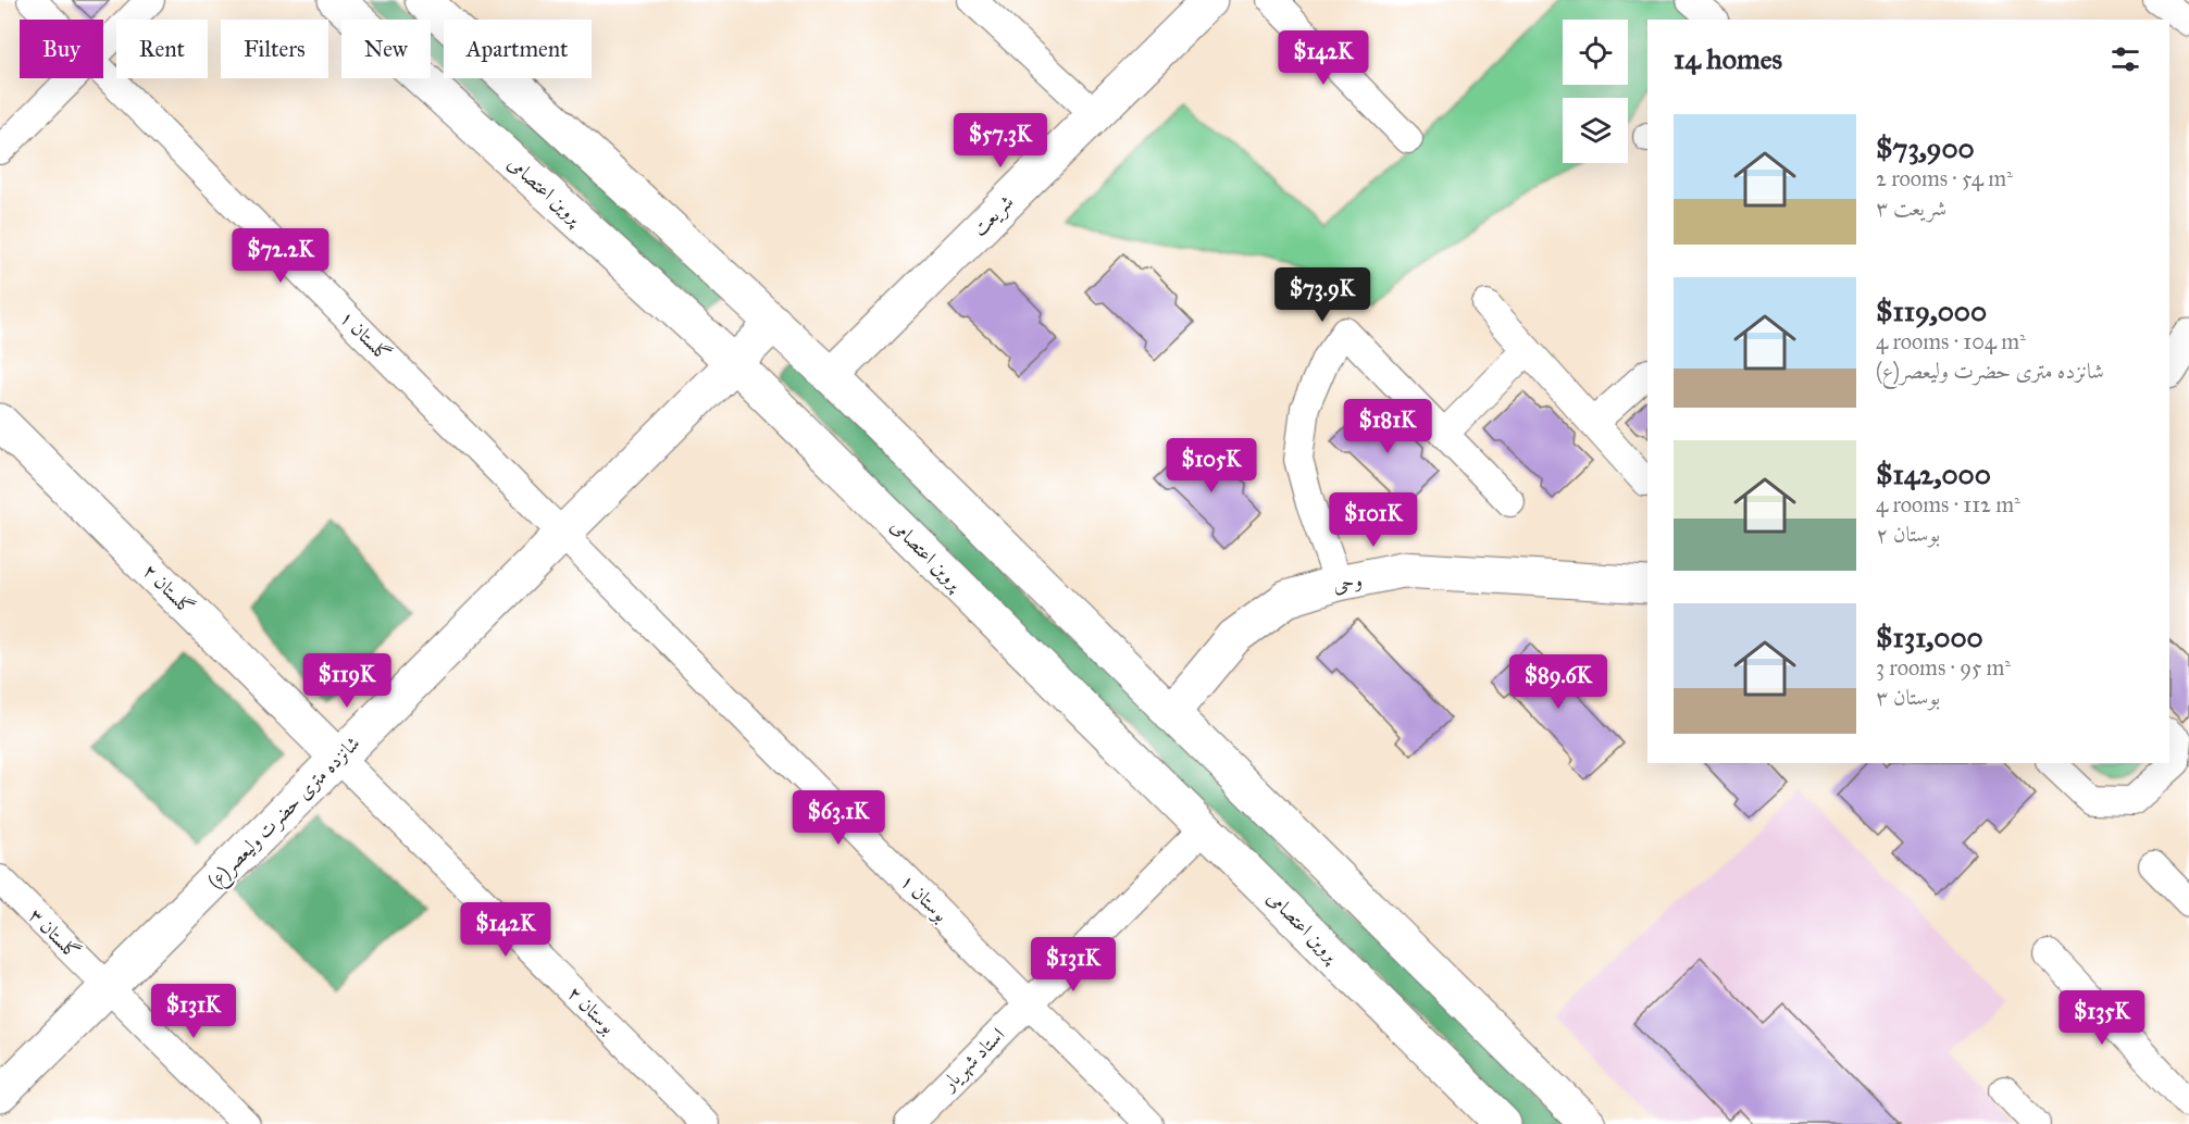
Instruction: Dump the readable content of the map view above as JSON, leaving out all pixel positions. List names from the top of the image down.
{
  "streets": {
    "main road": [
      "پروین اعتصامی",
      "شریعت",
      "وحی",
      "گلستان ۲",
      "شانزده متری حضرت ولیعصر(ع)"
    ],
    "street": [
      "گلستان ۱",
      "بوستان ۱",
      "گلستان ۳",
      "بوستان ۲",
      "استاد شهریار"
    ]
  },
  "crossings": [
    ["پروین اعتصامی", "شانزده متری حضرت ولیعصر(ع)"],
    ["پروین اعتصامی", "استاد شهریار"],
    ["گلستان ۱", "شانزده متری حضرت ولیعصر(ع)"],
    ["گلستان ۱", "بوستان ۱"],
    ["گلستان ۲", "شانزده متری حضرت ولیعصر(ع)"],
    ["گلستان ۲", "بوستان ۲"],
    ["شانزده متری حضرت ولیعصر(ع)", "بوستان ۱"],
    ["شانزده متری حضرت ولیعصر(ع)", "گلستان ۳"],
    ["شانزده متری حضرت ولیعصر(ع)", "بوستان ۲"],
    ["بوستان ۱", "استاد شهریار"]
  ],
  "page": {
    "chip": [
      "Buy",
      "Rent",
      "Filters",
      "New",
      "Apartment"
    ],
    "heading": "14 homes",
    "price": [
      "$142K",
      "$57.3K",
      "$72.2K",
      "$73.9K",
      "$181K",
      "$105K",
      "$101K",
      "$119K",
      "$89.6K",
      "$63.1K",
      "$142K",
      "$131K",
      "$131K",
      "$135K"
    ],
    "list": [
      {
        "name": "$73,900",
        "note": "2 rooms · 54 m² · شریعت ۳"
      },
      {
        "name": "$119,000",
        "note": "4 rooms · 104 m² · شانزده متری حضرت ولیعصر(ع)"
      },
      {
        "name": "$142,000",
        "note": "4 rooms · 112 m² · بوستان ۲"
      },
      {
        "name": "$131,000",
        "note": "3 rooms · 95 m² · بوستان ۳"
      }
    ]
  }
}
